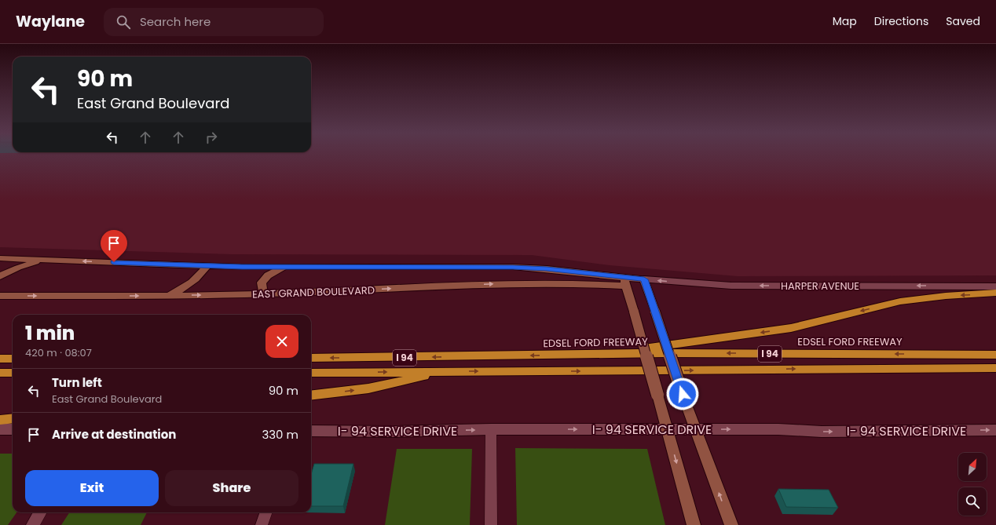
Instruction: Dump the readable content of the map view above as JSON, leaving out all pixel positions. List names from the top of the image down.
{
  "streets": {
    "highway": ["EDSEL FORD FREEWAY", "I 94"],
    "main road": ["EAST GRAND BOULEVARD"],
    "street": ["HARPER AVENUE", "I- 94 SERVICE DRIVE"]
  },
  "crossings": [
    ["HARPER AVENUE", "EAST GRAND BOULEVARD"]
  ],
  "one_way": ["HARPER AVENUE", "I- 94 SERVICE DRIVE"],
  "north": "top right",
  "page": {
    "header": "Waylane",
    "search": "Search here",
    "nav": ["Map", "Directions", "Saved"],
    "turn": ["90 m", "East Grand Boulevard"],
    "heading": ["1 min", "420 m · 08:07"],
    "list": [
      {
        "name": "Turn left",
        "note": "East Grand Boulevard",
        "value": "90 m"
      },
      {
        "name": "Arrive at destination",
        "value": "330 m"
      }
    ],
    "buttons": ["Exit", "Share"]
  }
}
